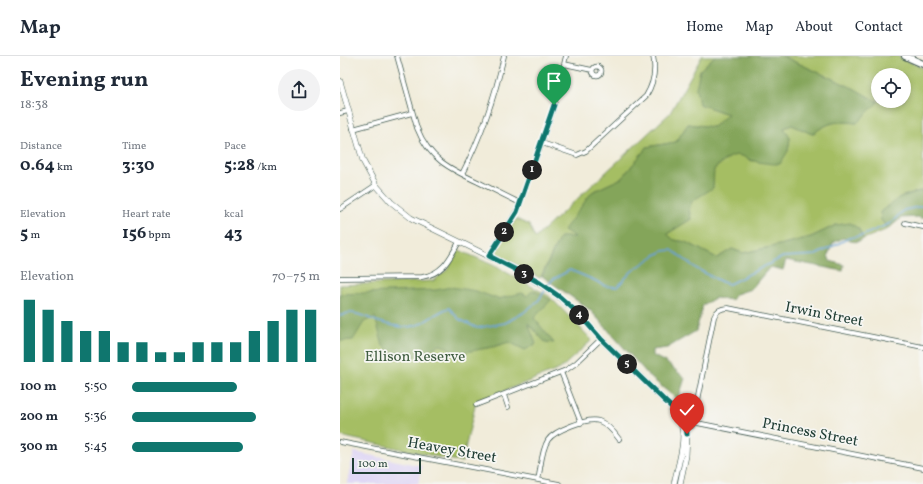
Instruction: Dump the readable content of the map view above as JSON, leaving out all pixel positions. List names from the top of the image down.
{
  "streets": {
    "street": ["Irwin Street", "Princess Street", "Heavey Street"]
  },
  "crossings": [
    ["Irwin Street", "Princess Street"]
  ],
  "parks": ["Ellison Reserve"],
  "scale_bar": "100 m",
  "page": {
    "header": "Map",
    "nav": [
      "Home",
      "Map",
      "About",
      "Contact"
    ],
    "heading": ["Evening run", "18:38"],
    "stats": [
      ["Distance", "0.64 km"],
      ["Time", "3:30"],
      ["Pace", "5:28 /km"],
      ["Elevation", "5 m"],
      ["Heart rate", "156 bpm"],
      ["kcal", "43"]
    ],
    "pins": [
      "1",
      "2",
      "3",
      "4",
      "5"
    ],
    "chart": ["Elevation", "70–75 m"],
    "list": [
      {
        "name": "100 m",
        "note": "5:50"
      },
      {
        "name": "200 m",
        "note": "5:36"
      },
      {
        "name": "300 m",
        "note": "5:45"
      }
    ],
    "scale": "100 m"
  }
}
